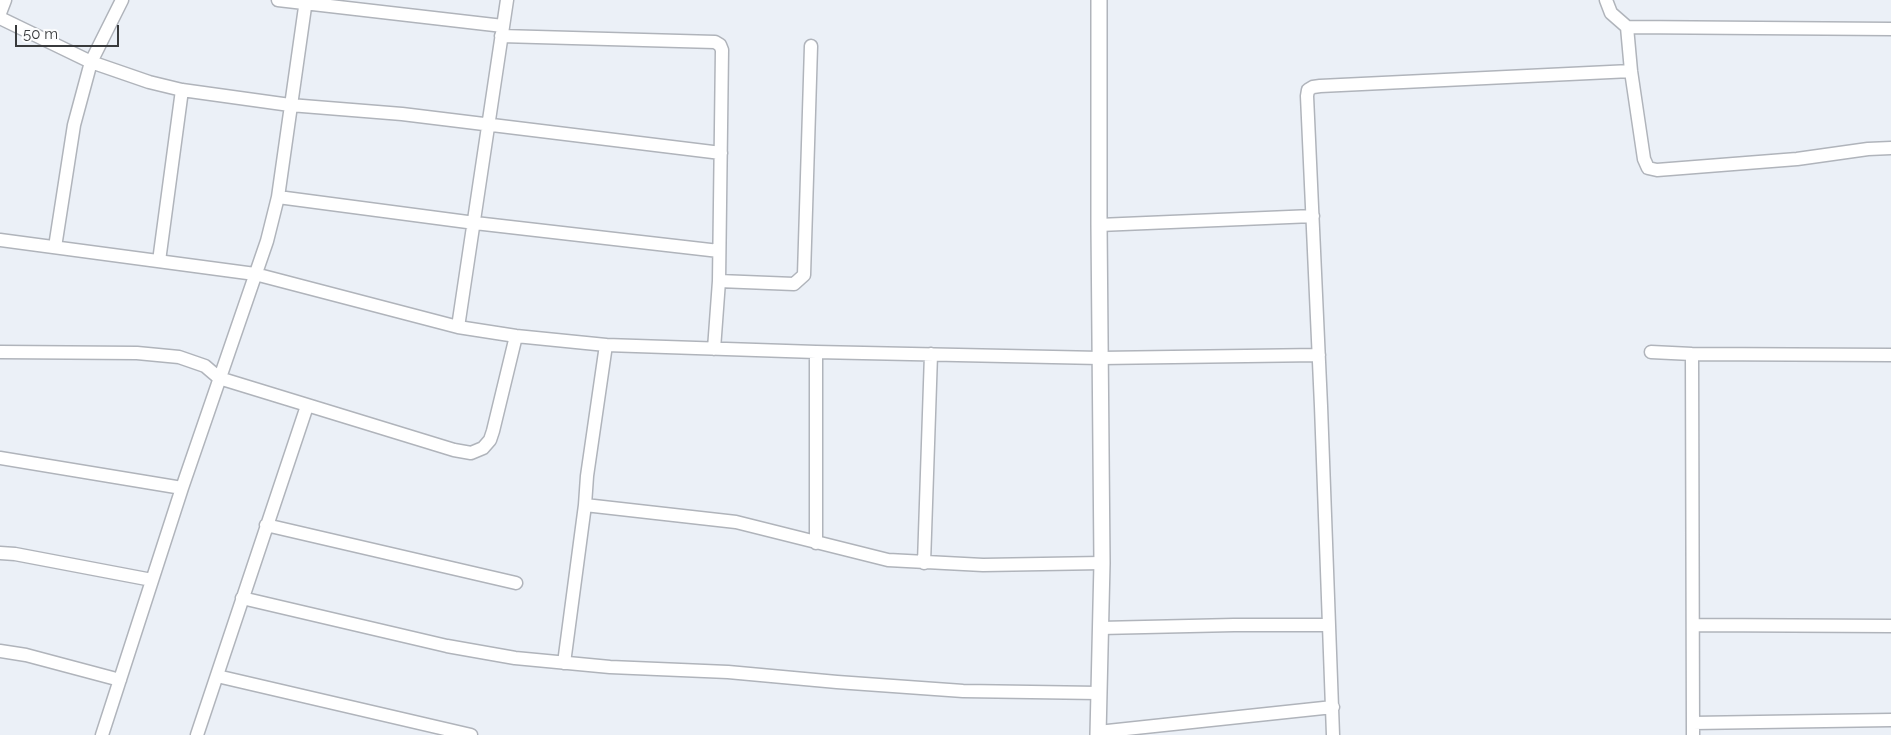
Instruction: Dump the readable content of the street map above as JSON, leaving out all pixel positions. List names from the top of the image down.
{
  "scale_bar": "50 m"
}
